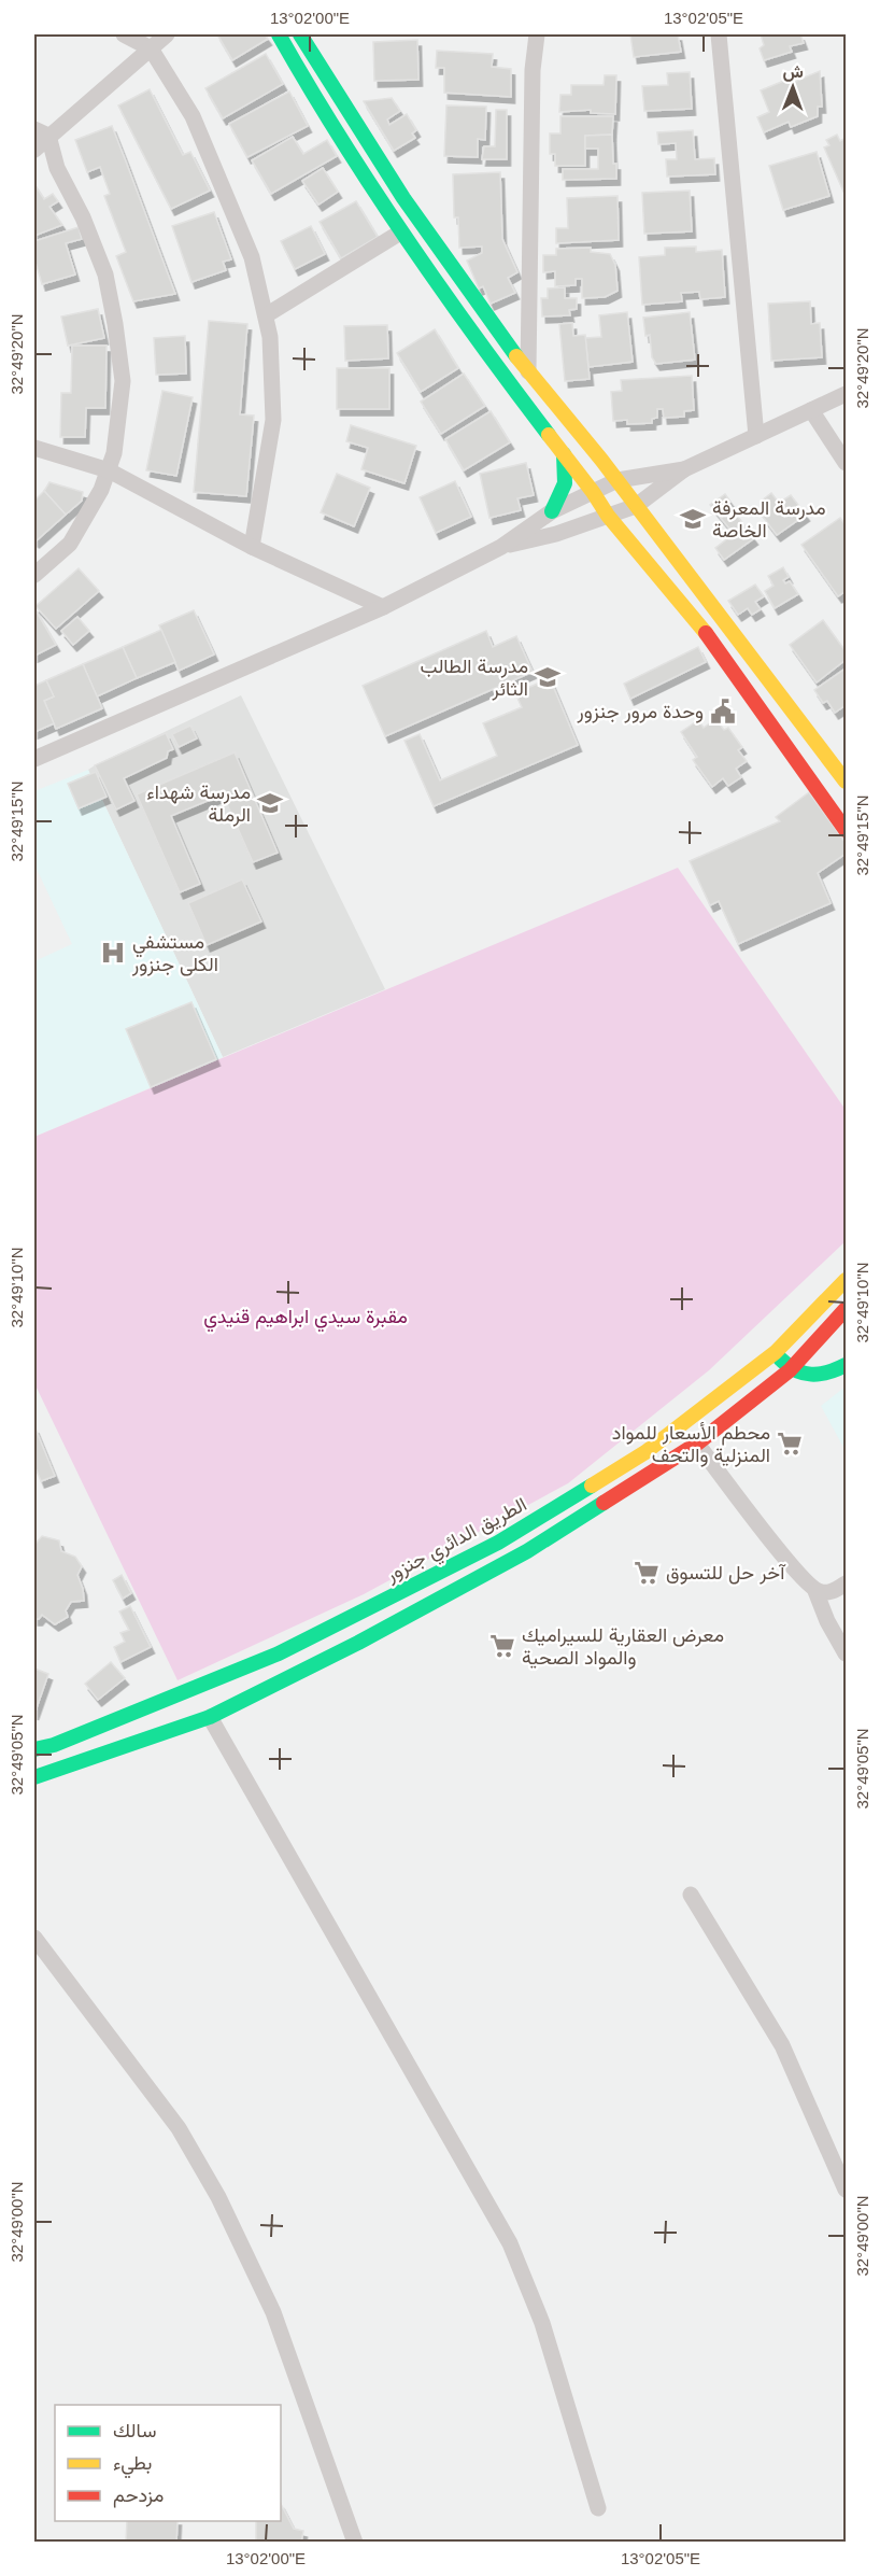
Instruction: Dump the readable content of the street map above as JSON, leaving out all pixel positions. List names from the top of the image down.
{
  "streets": {
    "main road": ["الطريق الدائري جنزور"]
  },
  "parks": ["مقبرة سيدي ابراهيم قنيدي"],
  "places": {
    "school or university": ["مدرسة المعرفة الخاصة", "مدرسة الطالب الثائر", "مدرسة شهداء الرملة"],
    "public building": ["وحدة مرور جنزور"],
    "hospital": ["مستشفي الكلى جنزور"],
    "supermarket": ["محطم الأسعار للمواد المنزلية والتحف", "آخر حل للتسوق", "معرض العقارية للسيراميك والمواد الصحية"]
  },
  "legend": ["سالك", "بطيء", "مزدحم"],
  "north": "top",
  "coordinates": [
    "13°02'00\"E",
    "13°02'05\"E",
    "32°49'20\"N",
    "32°49'15\"N",
    "32°49'10\"N",
    "32°49'05\"N",
    "32°49'00\"N"
  ]
}
